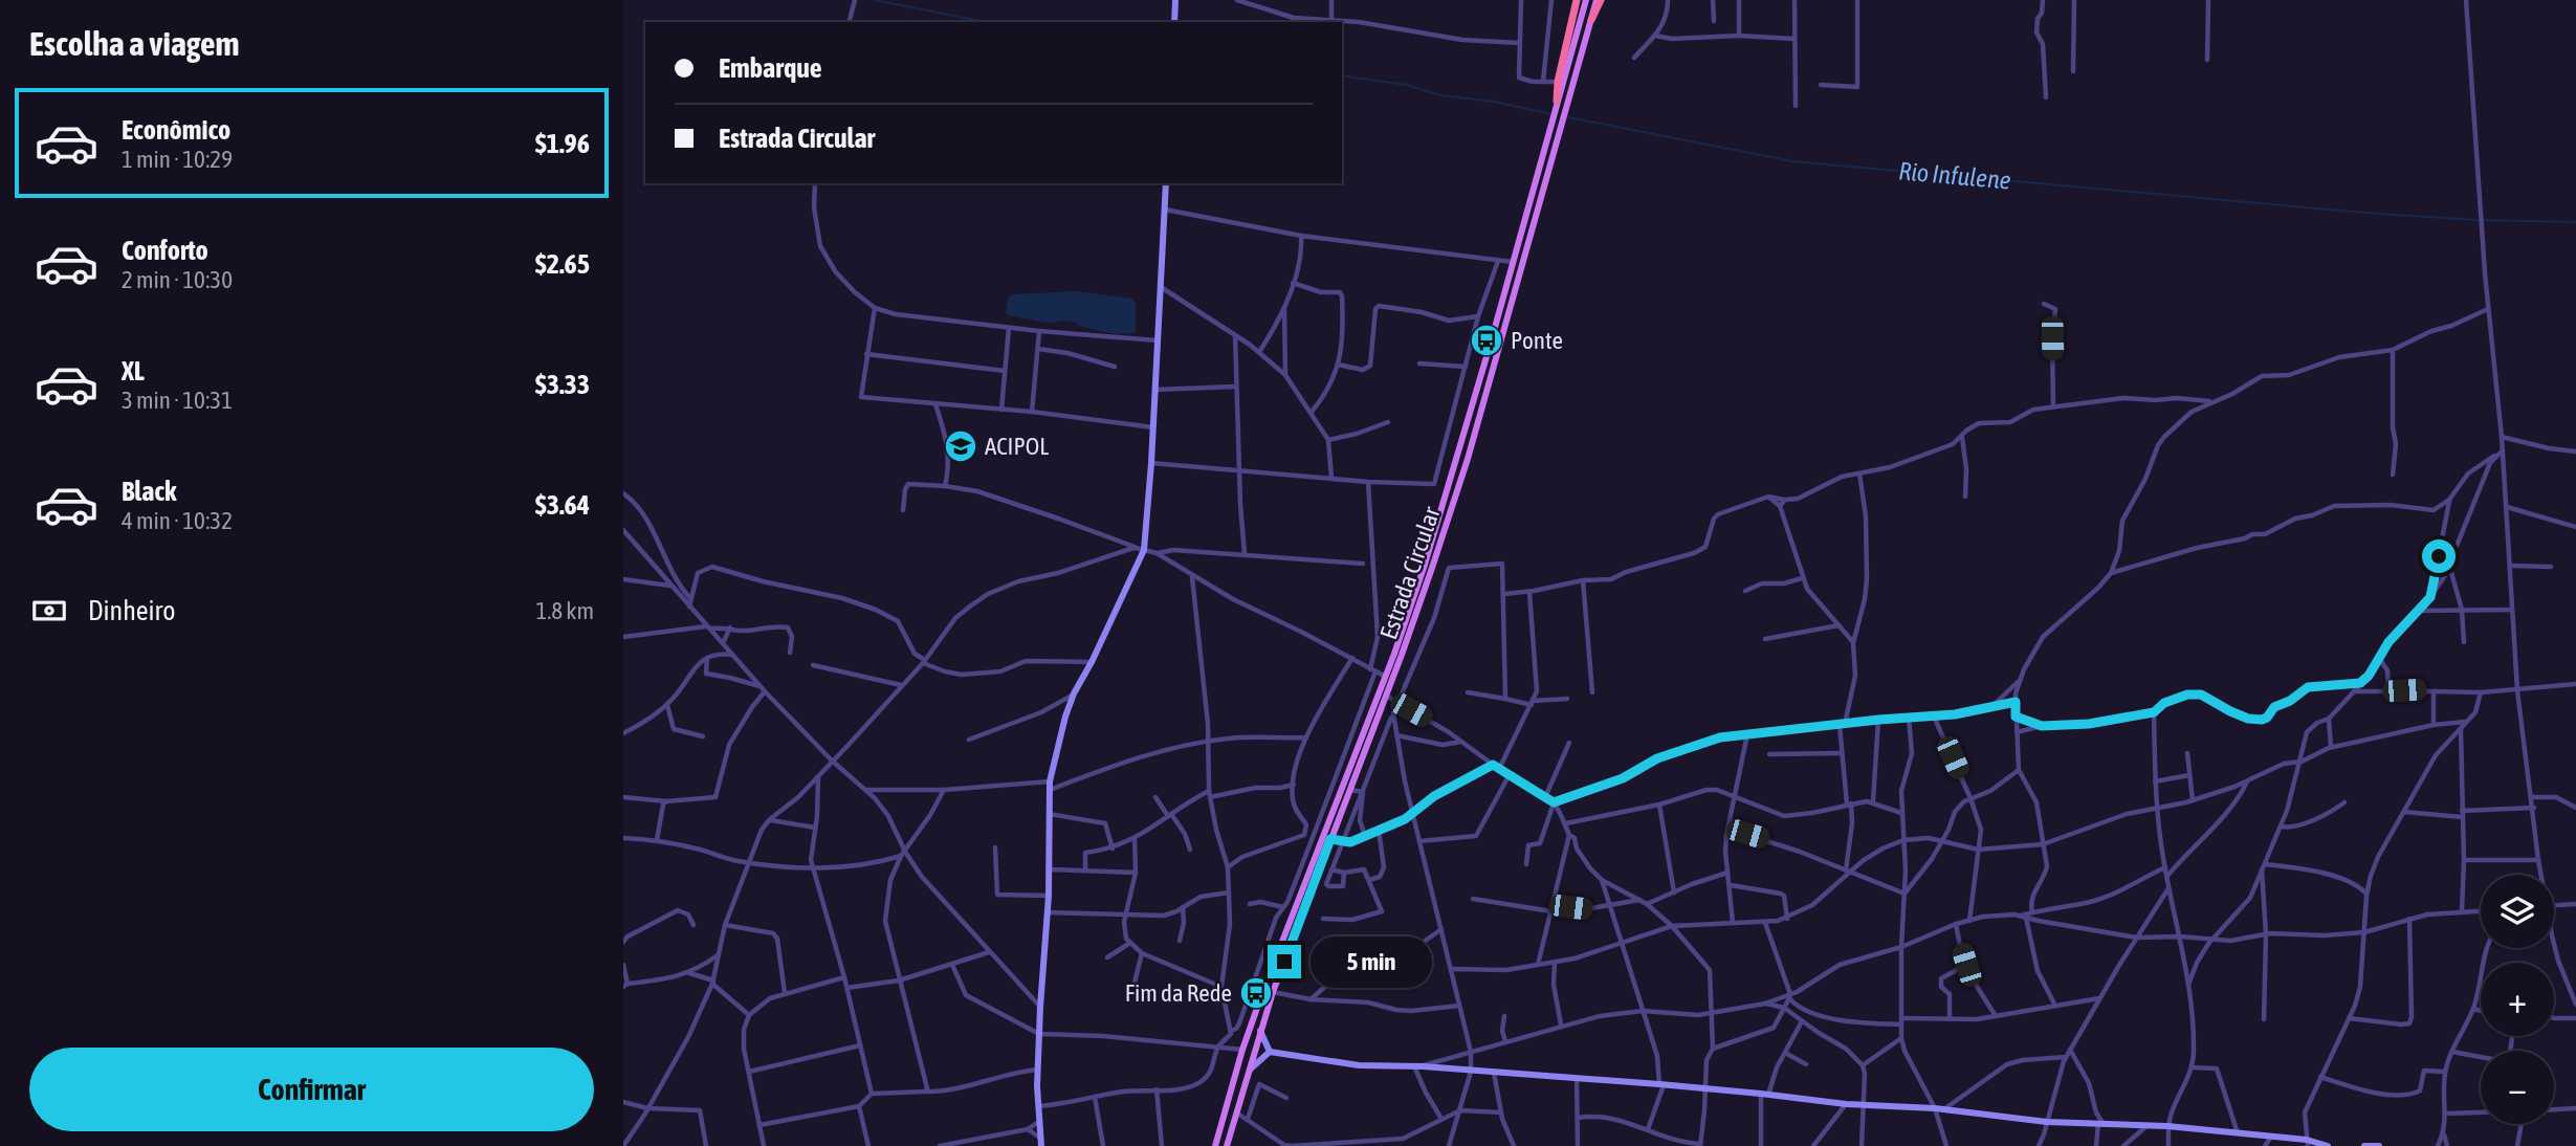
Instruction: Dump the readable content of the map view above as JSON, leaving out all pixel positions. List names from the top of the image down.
{
  "streets": {
    "main road": ["Estrada Circular"]
  },
  "water": ["Rio Infulene"],
  "places": {
    "bus stop": ["Ponte", "Fim da Rede"],
    "school or university": ["ACIPOL"]
  },
  "page": {
    "heading": "Escolha a viagem",
    "banner": ["Embarque", "Estrada Circular"],
    "list": [
      {
        "name": "Econômico",
        "note": "1 min · 10:29",
        "value": "$1.96"
      },
      {
        "name": "Conforto",
        "note": "2 min · 10:30",
        "value": "$2.65"
      },
      {
        "name": "XL",
        "note": "3 min · 10:31",
        "value": "$3.33"
      },
      {
        "name": "Black",
        "note": "4 min · 10:32",
        "value": "$3.64"
      }
    ],
    "pay": ["Dinheiro", "1.8 km"],
    "map_buttons": ["+", "−"],
    "bubble": "5 min",
    "buttons": "Confirmar"
  }
}
